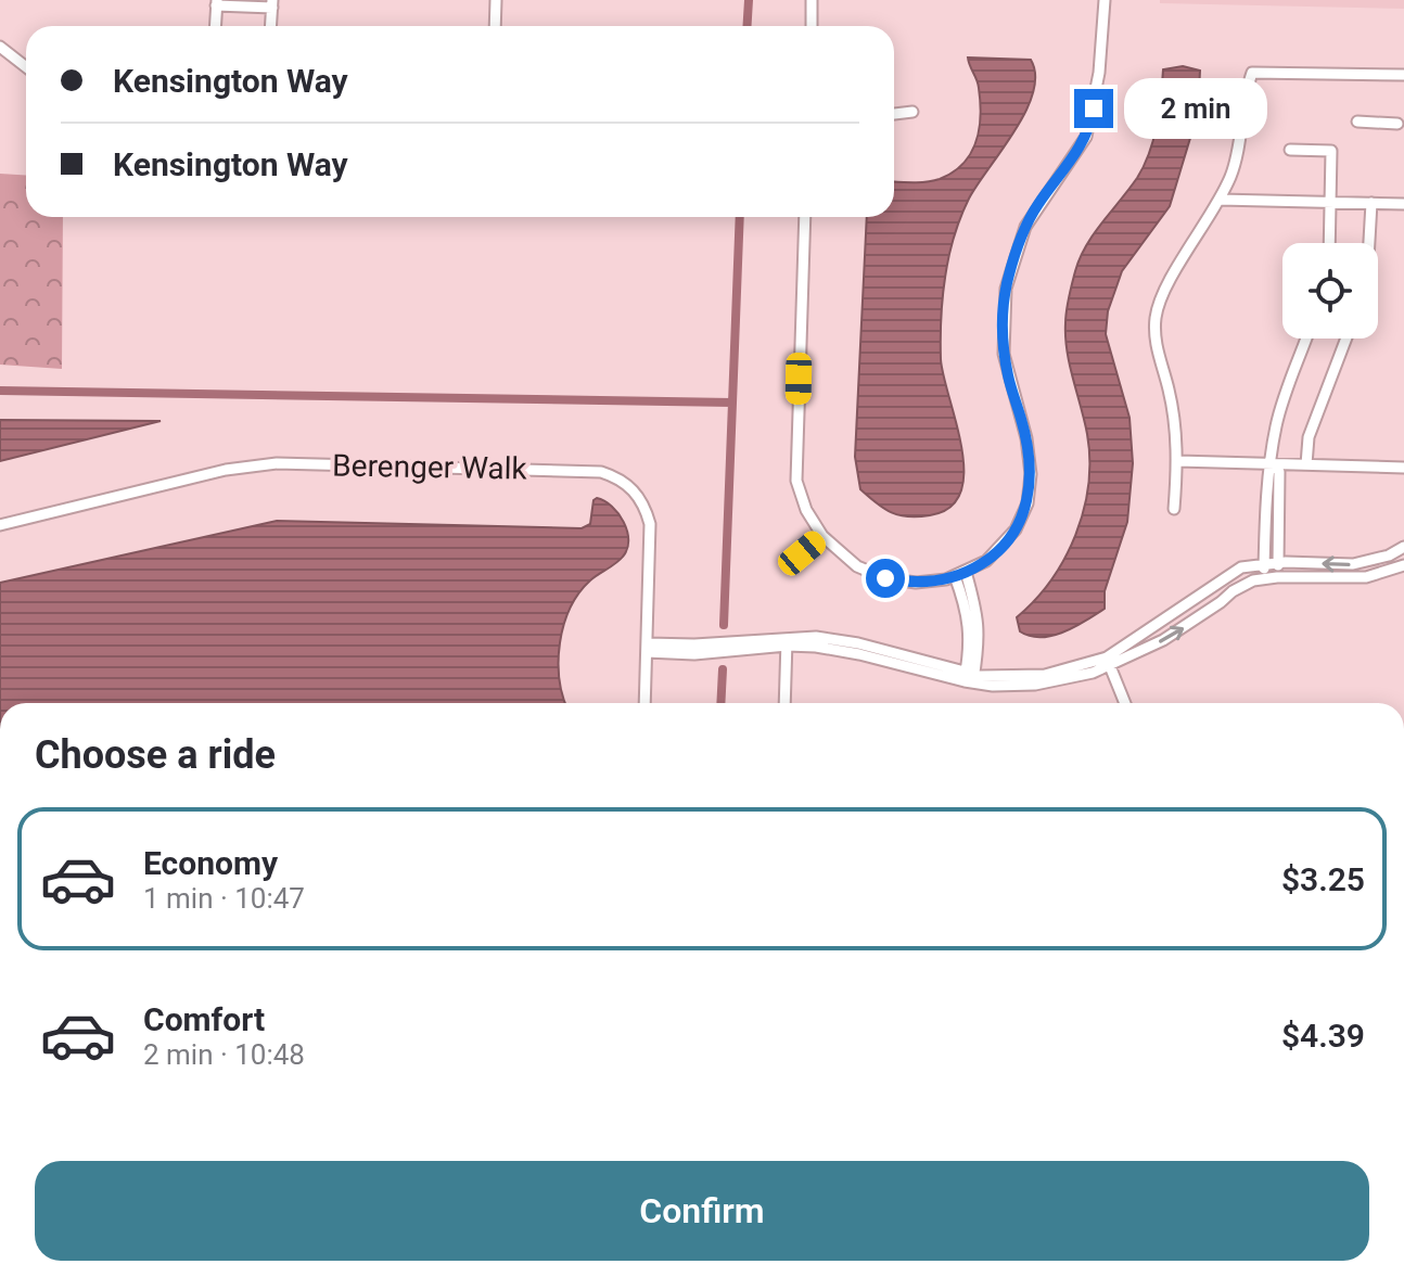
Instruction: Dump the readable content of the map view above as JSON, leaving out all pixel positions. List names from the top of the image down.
{
  "streets": {
    "street": ["Berenger Walk"]
  },
  "page": {
    "banner": ["Kensington Way", "Kensington Way"],
    "bubble": "2 min",
    "heading": "Choose a ride",
    "list": [
      {
        "name": "Economy",
        "note": "1 min · 10:47",
        "value": "$3.25"
      },
      {
        "name": "Comfort",
        "note": "2 min · 10:48",
        "value": "$4.39"
      }
    ],
    "buttons": "Confirm"
  }
}
